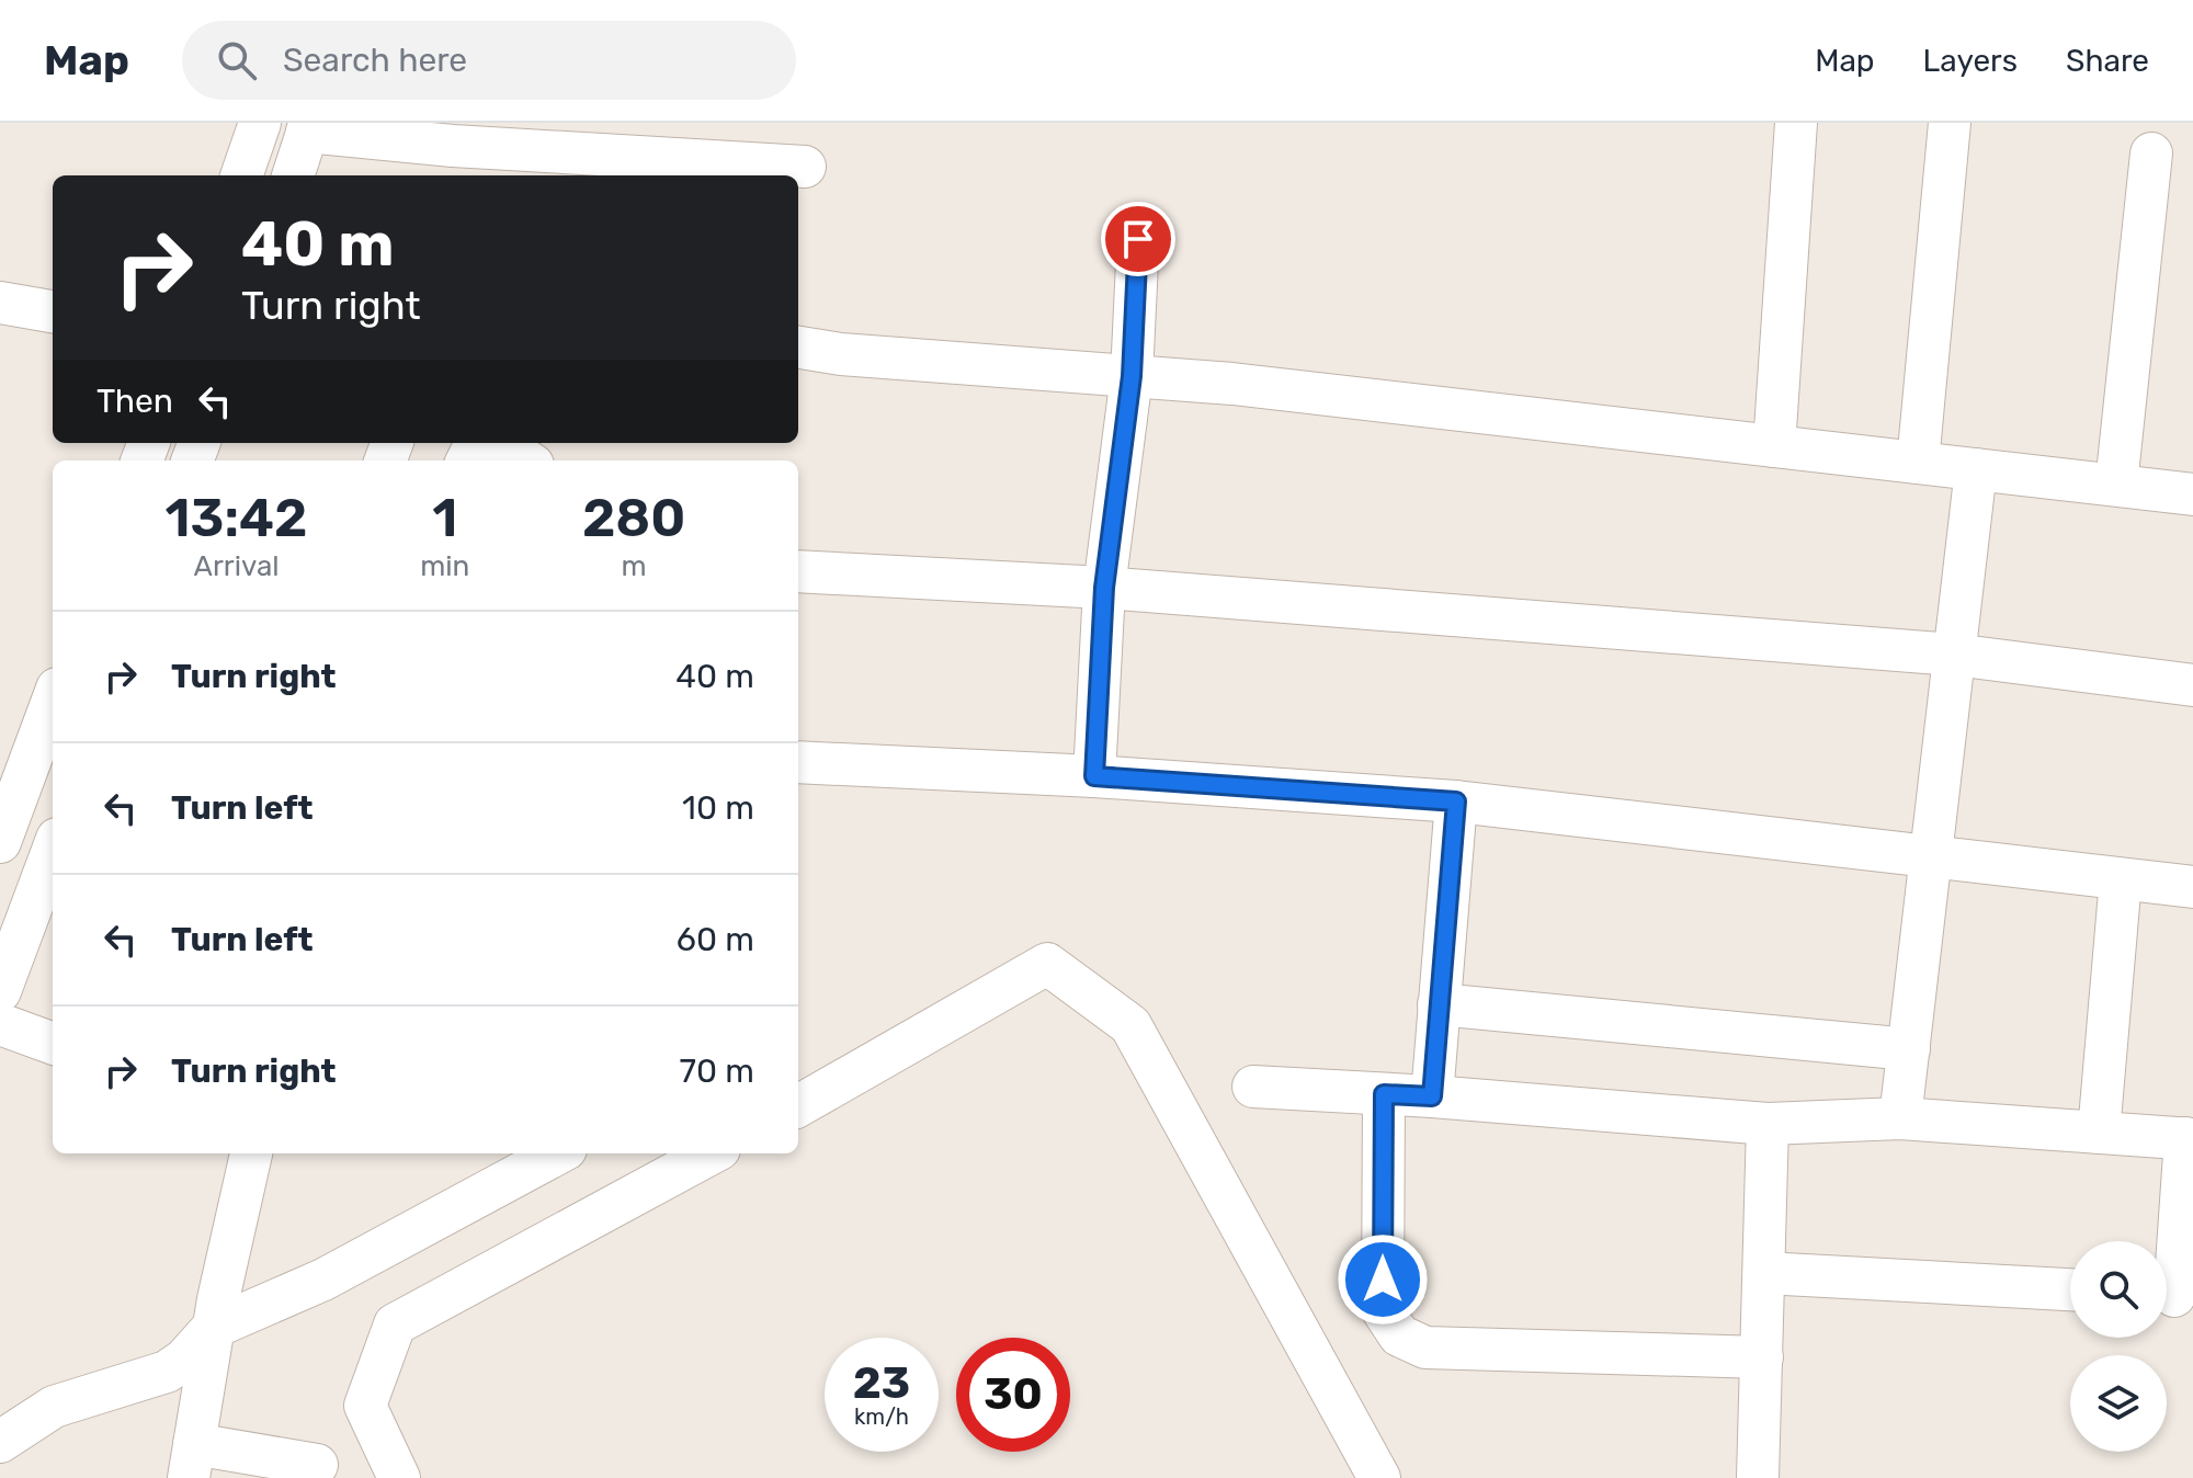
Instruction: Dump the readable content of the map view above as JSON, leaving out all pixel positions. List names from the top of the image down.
{
  "page": {
    "header": "Map",
    "search": "Search here",
    "nav": ["Map", "Layers", "Share"],
    "turn": ["40 m", "Turn right"],
    "then": "Then",
    "eta": [
      "13:42",
      "Arrival",
      "1",
      "min",
      "280",
      "m"
    ],
    "list": [
      {
        "name": "Turn right",
        "value": "40 m"
      },
      {
        "name": "Turn left",
        "value": "10 m"
      },
      {
        "name": "Turn left",
        "value": "60 m"
      },
      {
        "name": "Turn right",
        "value": "70 m"
      }
    ],
    "speed": "23 km/h",
    "limit": "30"
  }
}
